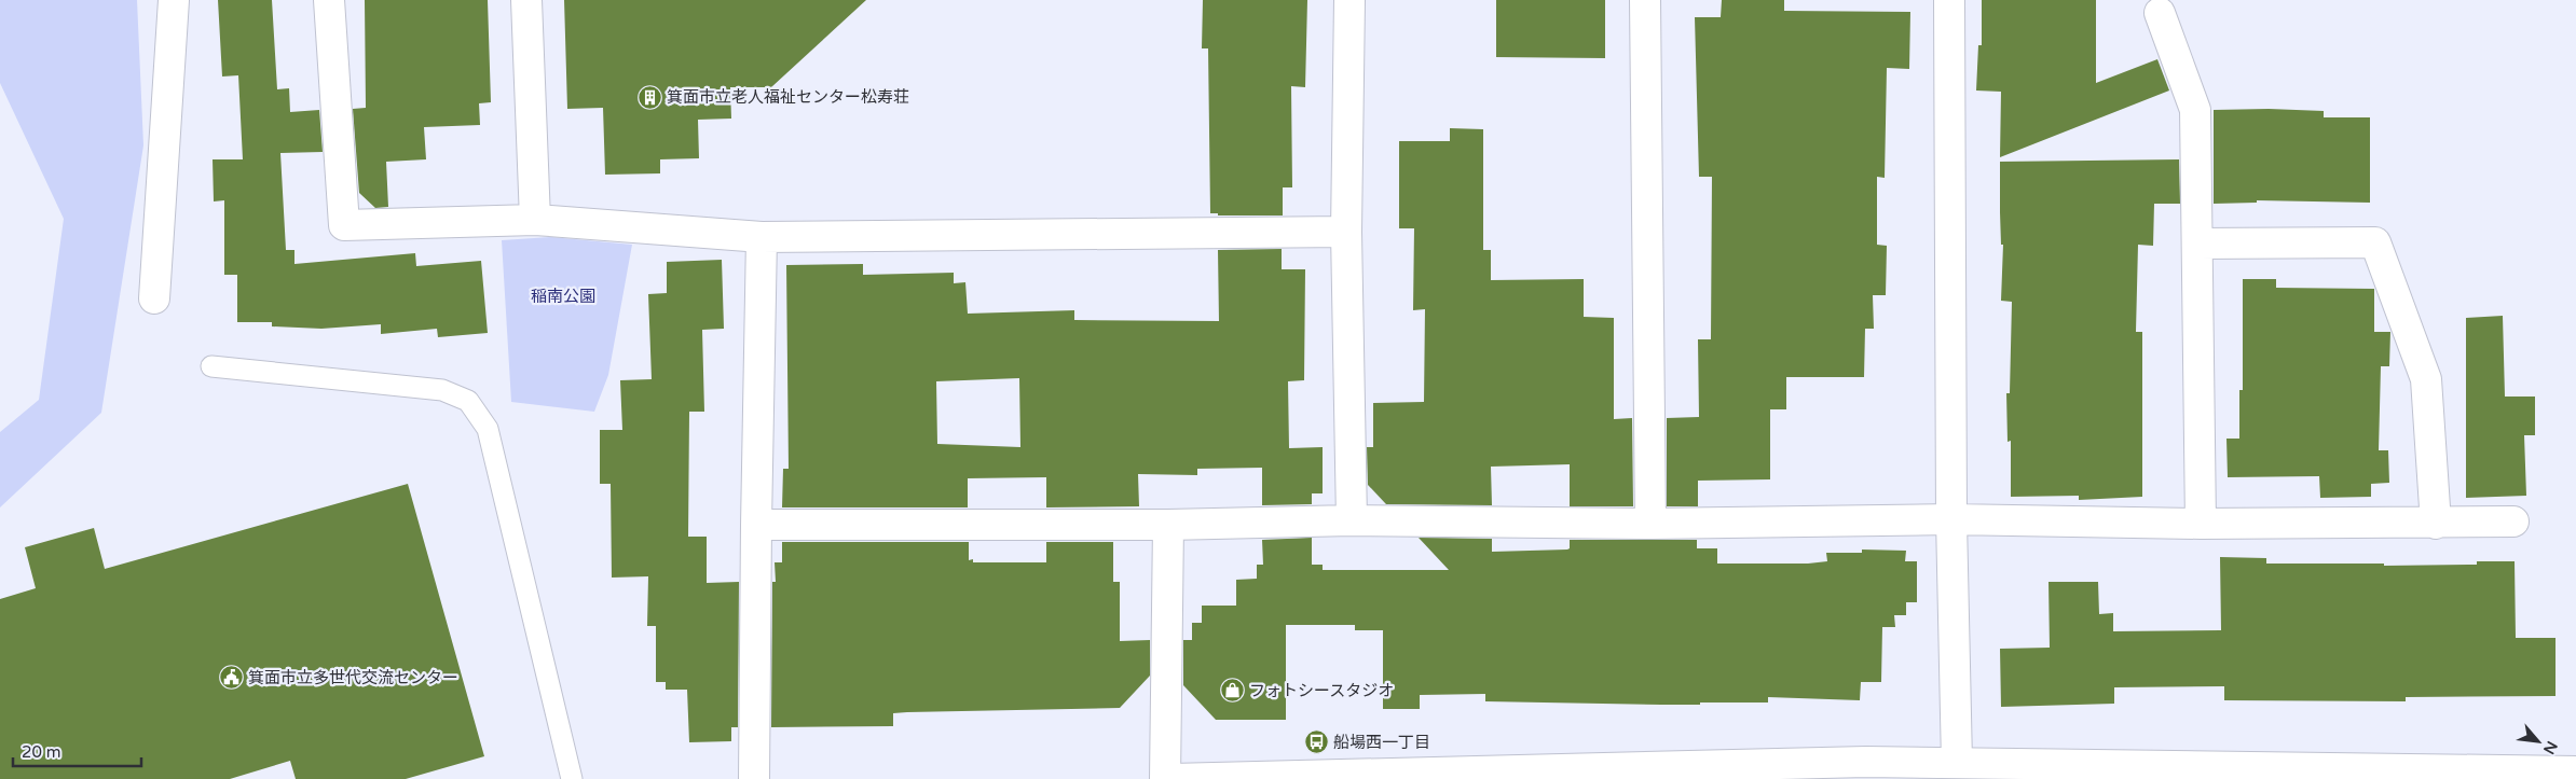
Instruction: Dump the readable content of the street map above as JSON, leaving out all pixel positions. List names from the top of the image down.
{
  "parks": ["稲南公園"],
  "places": {
    "building": ["箕面市立老人福祉センター松寿荘"],
    "public building": ["箕面市立多世代交流センター"],
    "shop": ["フォトシースタジオ"],
    "bus stop": ["船場西一丁目"]
  },
  "scale_bar": "20 m",
  "north": "bottom right"
}
